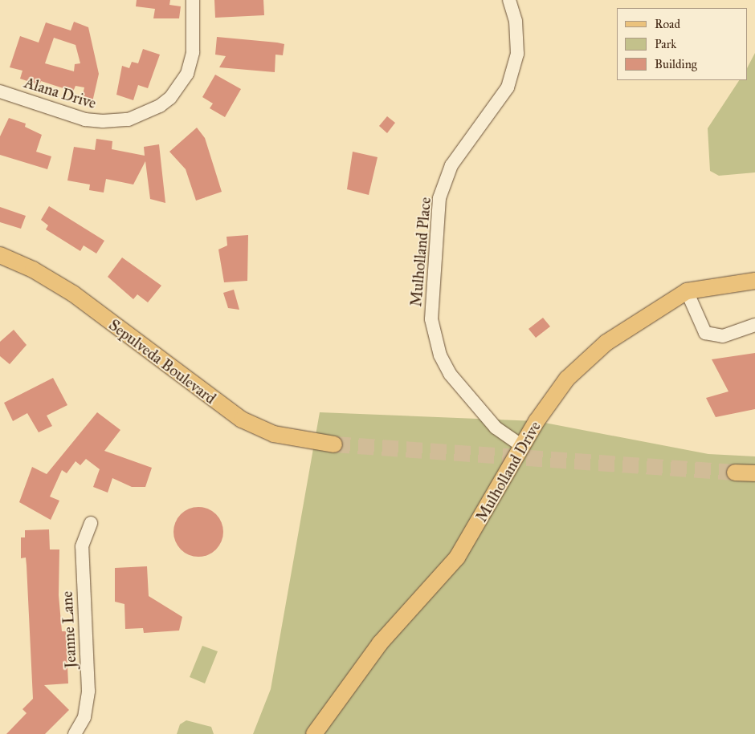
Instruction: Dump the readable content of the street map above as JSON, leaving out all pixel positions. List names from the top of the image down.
{
  "streets": {
    "main road": ["Sepulveda Boulevard", "Mulholland Drive"],
    "street": ["Alana Drive", "Mulholland Place", "Jeanne Lane"]
  },
  "crossings": [
    ["Mulholland Place", "Mulholland Drive"]
  ],
  "legend": ["Road", "Park", "Building"]
}
